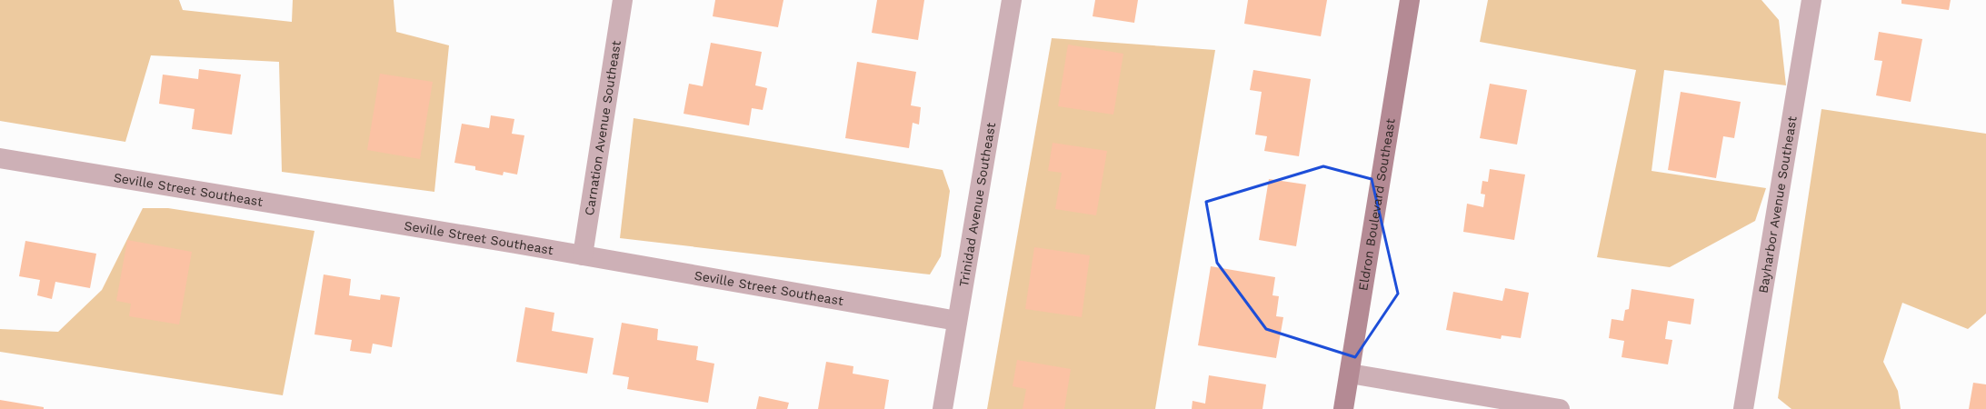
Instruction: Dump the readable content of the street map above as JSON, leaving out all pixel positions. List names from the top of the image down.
{
  "streets": {
    "street": [
      "Carnation Avenue Southeast",
      "Seville Street Southeast",
      "Trinidad Avenue Southeast",
      "Eldron Boulevard Southeast",
      "Bayharbor Avenue Southeast"
    ]
  },
  "crossings": [
    ["Carnation Avenue Southeast", "Seville Street Southeast"],
    ["Seville Street Southeast", "Trinidad Avenue Southeast"]
  ]
}
